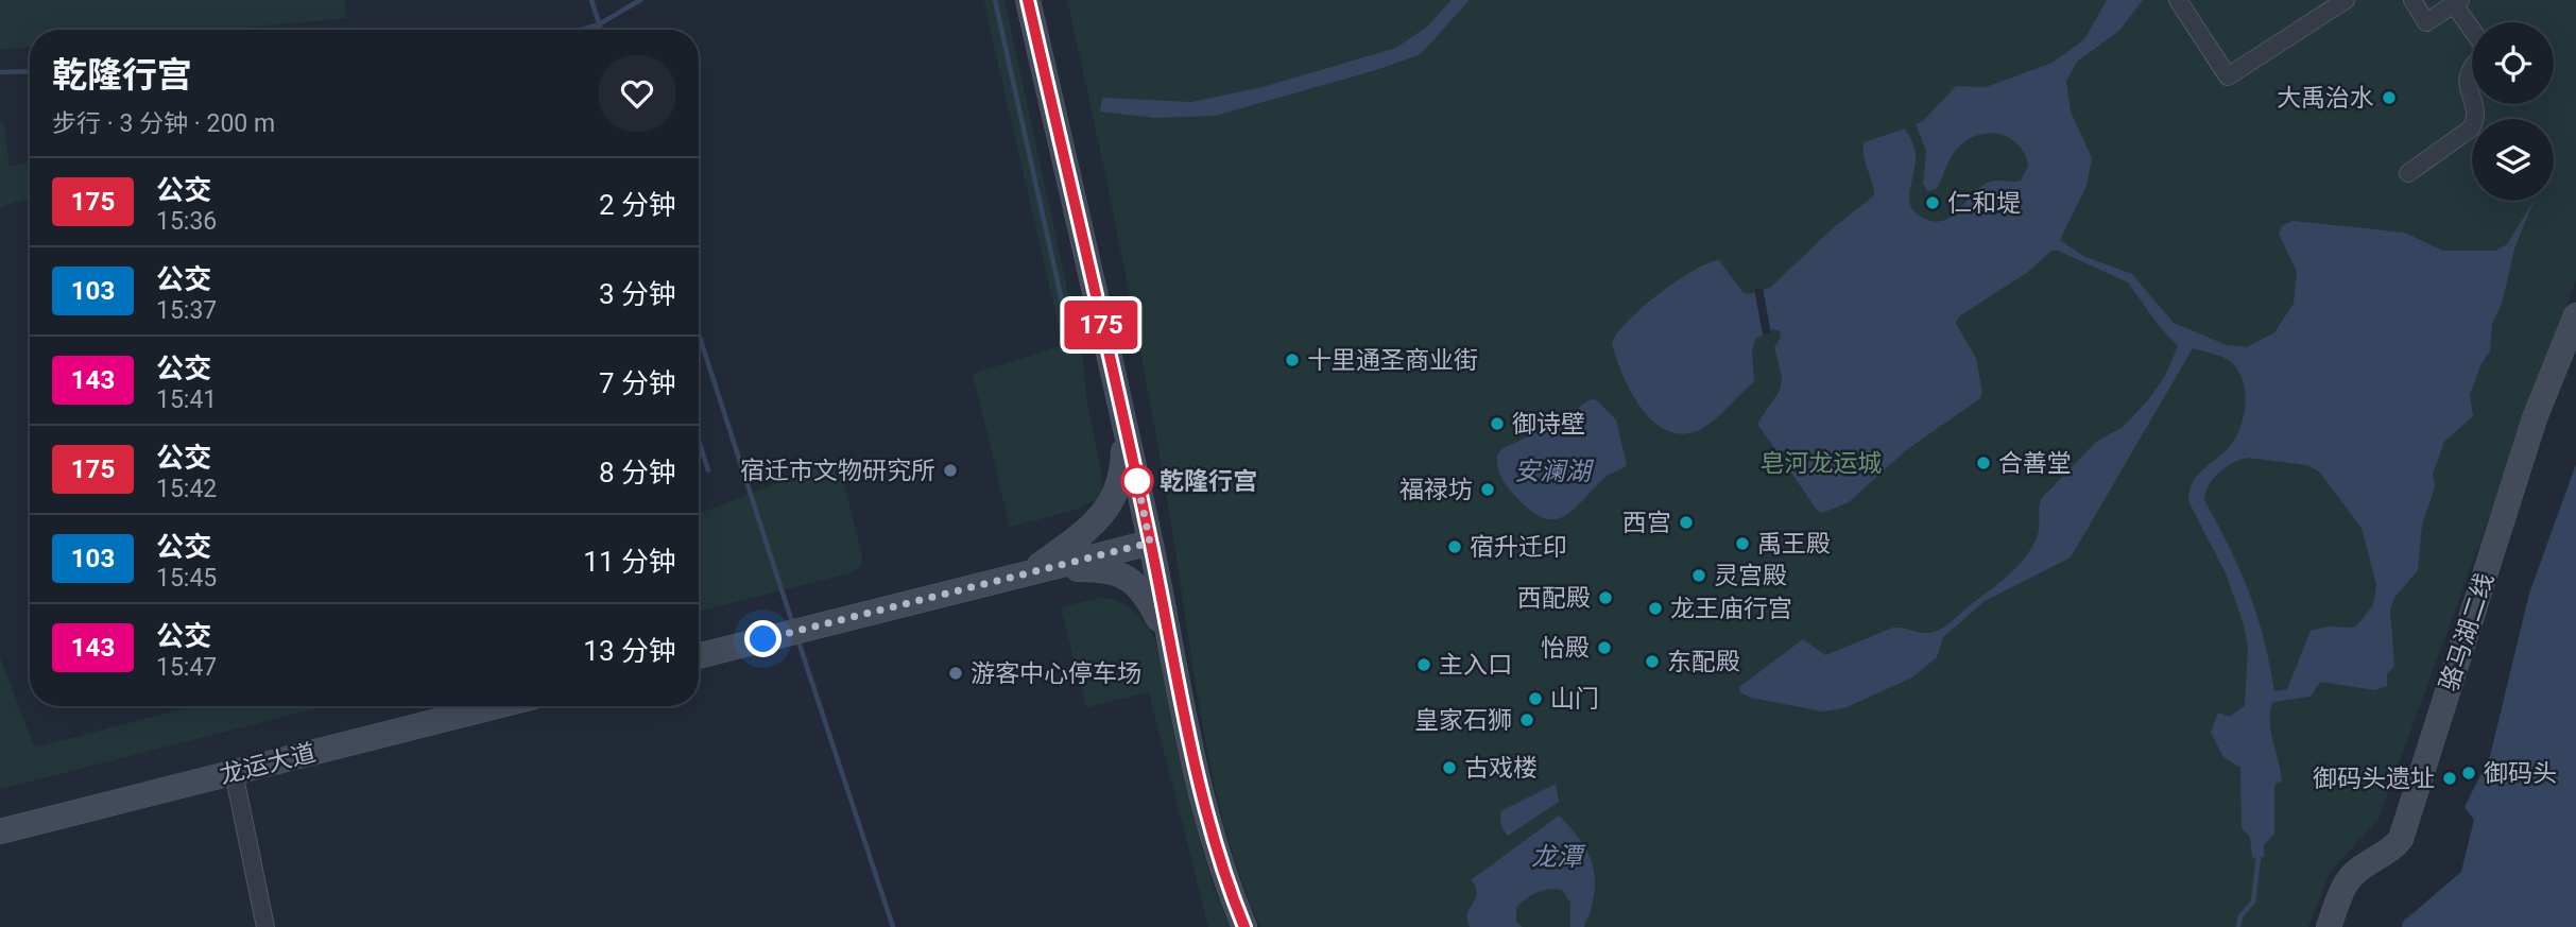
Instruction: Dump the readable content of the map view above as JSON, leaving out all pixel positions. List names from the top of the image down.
{
  "streets": {
    "street": ["骆马湖二线", "龙运大道"]
  },
  "water": ["安澜湖", "龙潭"],
  "parks": ["皂河龙运城"],
  "places": [
    "大禹治水",
    "仁和堤",
    "十里通圣商业街",
    "御诗壁",
    "合善堂",
    "宿迁市文物研究所",
    "乾隆行宫",
    "福禄坊",
    "西宫",
    "禹王殿",
    "宿升迁印",
    "灵宫殿",
    "西配殿",
    "龙王庙行宫",
    "怡殿",
    "东配殿",
    "主入口",
    "游客中心停车场",
    "山门",
    "皇家石狮",
    "古戏楼",
    "御码头",
    "御码头遗址"
  ],
  "lines": ["bus line 175"],
  "page": {
    "on_map": "175",
    "heading": ["乾隆行宫", "步行 · 3 分钟 · 200 m"],
    "list": [
      {
        "mark": "175",
        "name": "公交",
        "note": "15:36",
        "value": "2 分钟"
      },
      {
        "mark": "103",
        "name": "公交",
        "note": "15:37",
        "value": "3 分钟"
      },
      {
        "mark": "143",
        "name": "公交",
        "note": "15:41",
        "value": "7 分钟"
      },
      {
        "mark": "175",
        "name": "公交",
        "note": "15:42",
        "value": "8 分钟"
      },
      {
        "mark": "103",
        "name": "公交",
        "note": "15:45",
        "value": "11 分钟"
      },
      {
        "mark": "143",
        "name": "公交",
        "note": "15:47",
        "value": "13 分钟"
      }
    ]
  }
}
